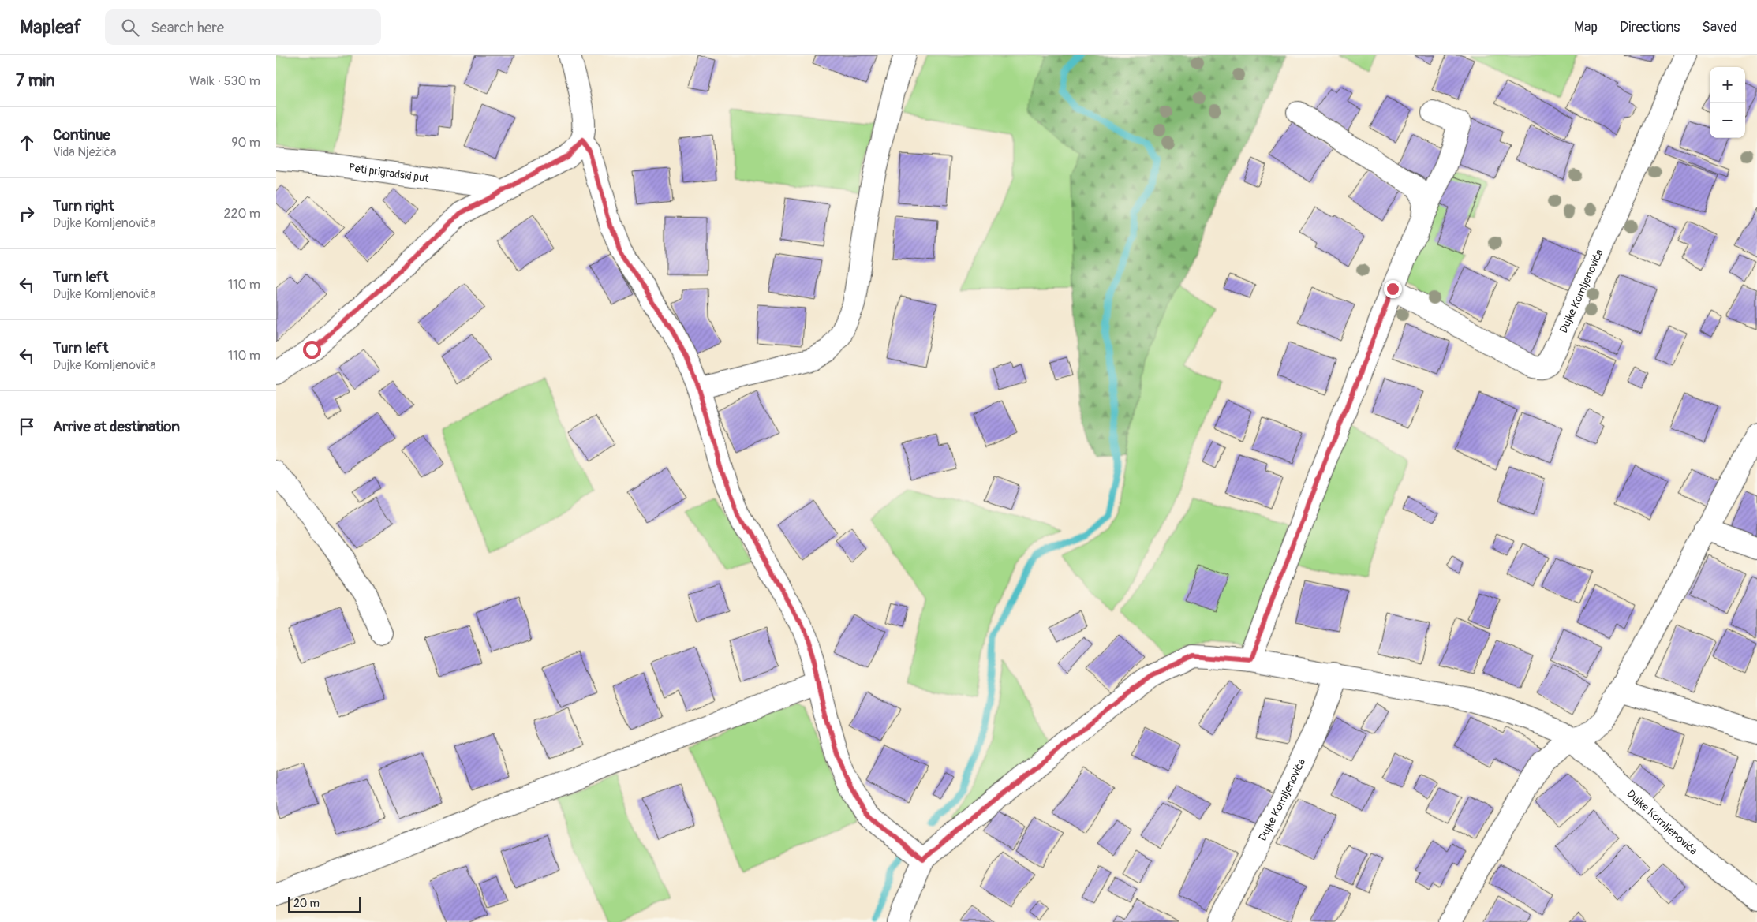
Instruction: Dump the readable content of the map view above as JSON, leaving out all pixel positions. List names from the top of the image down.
{
  "streets": {
    "street": ["Peti prigradski put", "Dujke Komljenovića"]
  },
  "scale_bar": "20 m",
  "page": {
    "header": "Mapleaf",
    "search": "Search here",
    "nav": ["Map", "Directions", "Saved"],
    "heading": ["7 min", "Walk · 530 m"],
    "map_buttons": ["+", "−"],
    "list": [
      ["Continue", "Vida Nježića", "90 m"],
      ["Turn right", "Dujke Komljenovića", "220 m"],
      ["Turn left", "Dujke Komljenovića", "110 m"],
      ["Turn left", "Dujke Komljenovića", "110 m"],
      "Arrive at destination"
    ],
    "scale": "20 m"
  }
}
